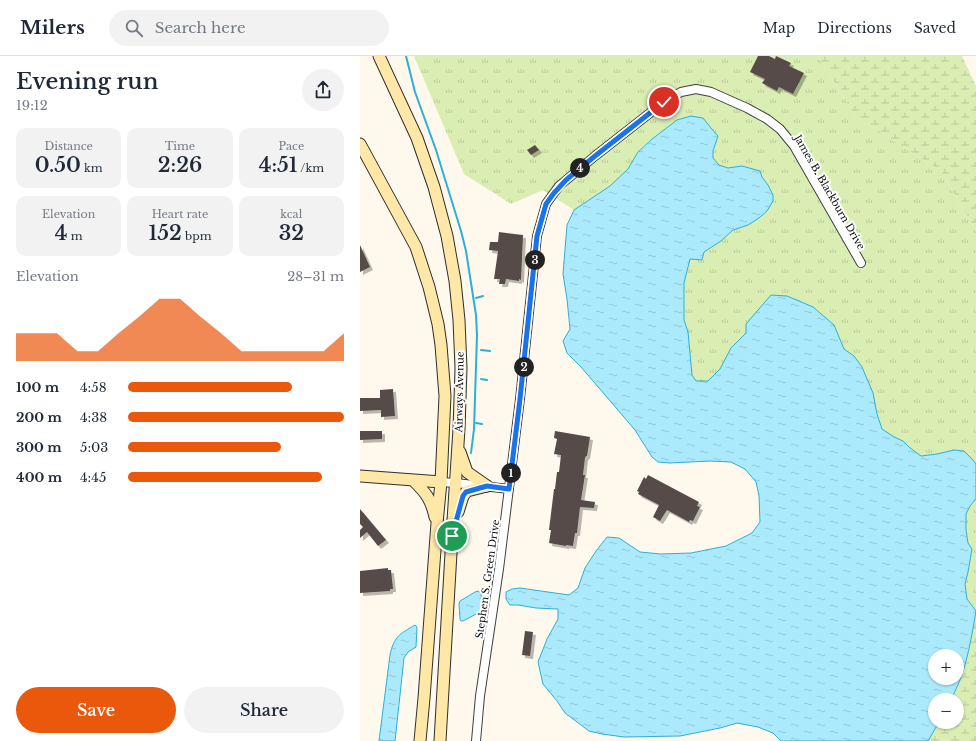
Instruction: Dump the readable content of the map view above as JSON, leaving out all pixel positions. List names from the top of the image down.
{
  "streets": {
    "main road": ["Airways Avenue"],
    "street": ["James B. Blackburn Drive", "Stephen S. Green Drive"]
  },
  "crossings": [
    ["James B. Blackburn Drive", "Stephen S. Green Drive"]
  ],
  "page": {
    "header": "Milers",
    "search": "Search here",
    "nav": ["Map", "Directions", "Saved"],
    "heading": ["Evening run", "19:12"],
    "stats": [
      ["Distance", "0.50 km"],
      ["Time", "2:26"],
      ["Pace", "4:51 /km"],
      ["Elevation", "4 m"],
      ["Heart rate", "152 bpm"],
      ["kcal", "32"]
    ],
    "pins": [
      "4",
      "3",
      "2",
      "1"
    ],
    "chart": ["Elevation", "28–31 m"],
    "list": [
      {
        "name": "100 m",
        "note": "4:58"
      },
      {
        "name": "200 m",
        "note": "4:38"
      },
      {
        "name": "300 m",
        "note": "5:03"
      },
      {
        "name": "400 m",
        "note": "4:45"
      }
    ],
    "map_buttons": ["+", "−"],
    "buttons": ["Save", "Share"]
  }
}
